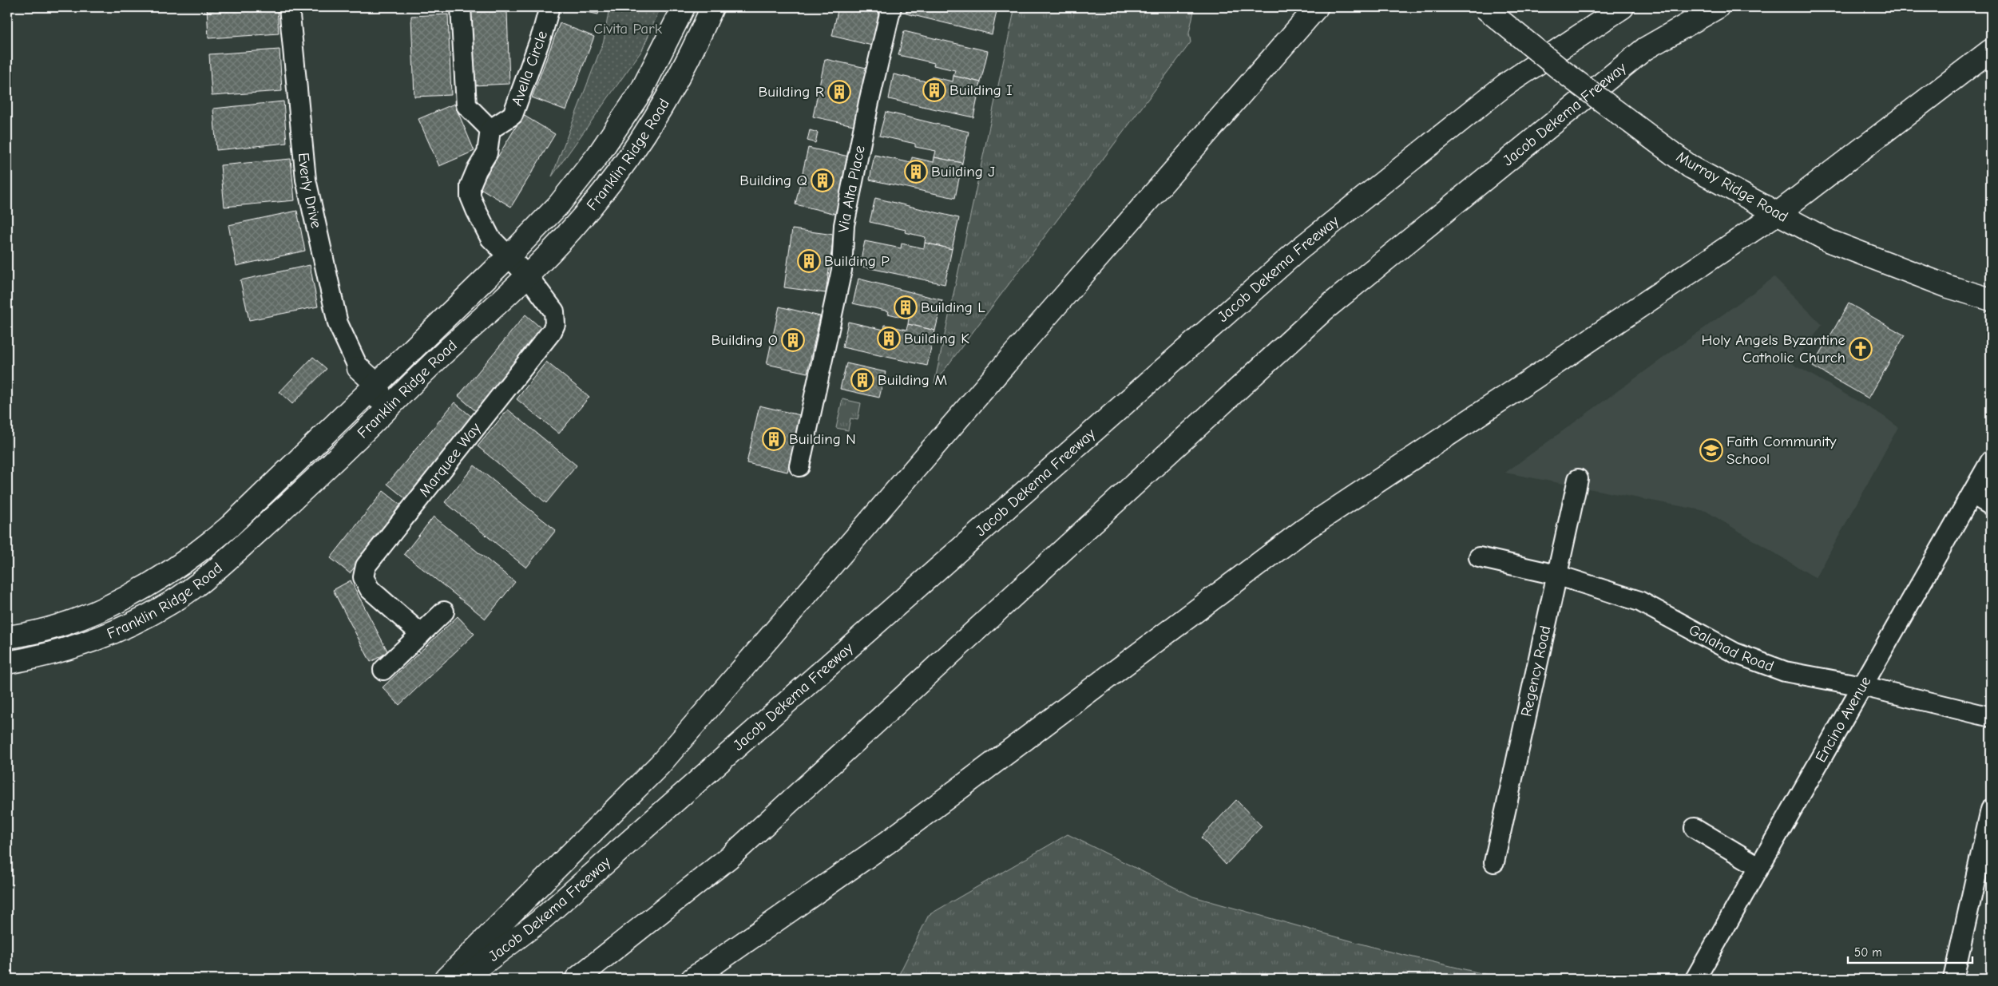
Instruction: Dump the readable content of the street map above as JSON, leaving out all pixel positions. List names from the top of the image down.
{
  "streets": {
    "main road": ["Jacob Dekema Freeway", "Franklin Ridge Road", "Murray Ridge Road"],
    "street": [
      "Avella Circle",
      "Via Alta Place",
      "Everly Drive",
      "Marquee Way",
      "Galahad Road",
      "Regency Road",
      "Encino Avenue"
    ]
  },
  "crossings": [
    ["Avella Circle", "Marquee Way"],
    ["Franklin Ridge Road", "Marquee Way"],
    ["Galahad Road", "Regency Road"],
    ["Galahad Road", "Encino Avenue"]
  ],
  "parks": ["Civita Park"],
  "places": {
    "building": [
      "Building I",
      "Building R",
      "Building J",
      "Building Q",
      "Building P",
      "Building L",
      "Building K",
      "Building O",
      "Building M",
      "Building N"
    ],
    "church": ["Holy Angels Byzantine Catholic Church"],
    "school or university": ["Faith Community School"]
  },
  "scale_bar": "50 m"
}
